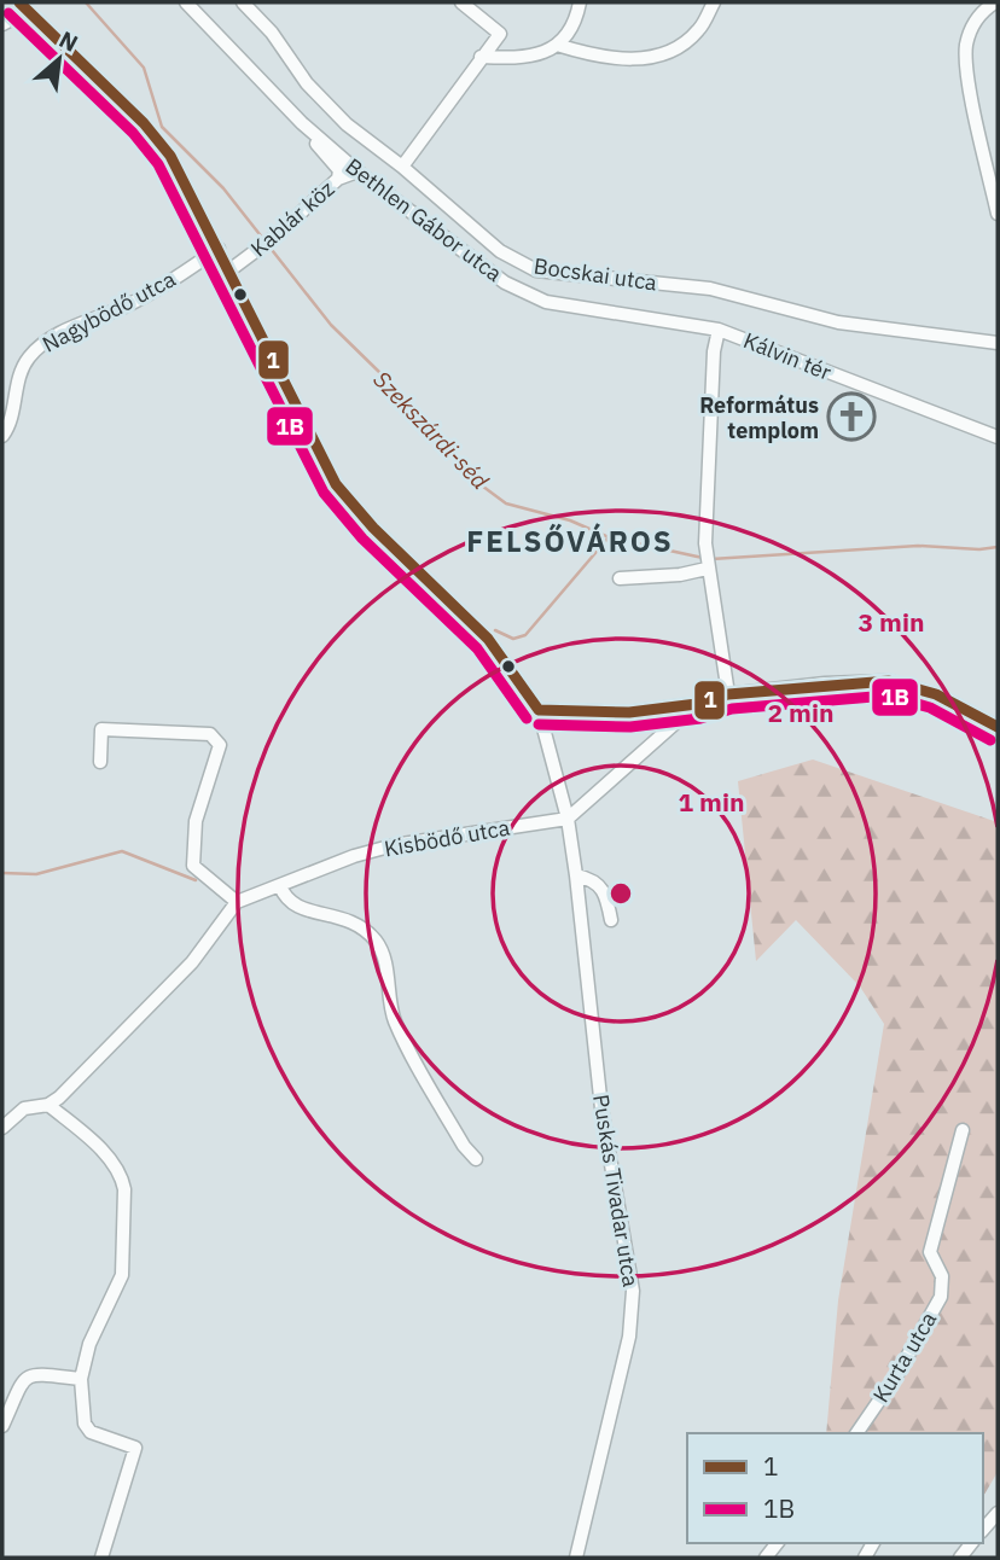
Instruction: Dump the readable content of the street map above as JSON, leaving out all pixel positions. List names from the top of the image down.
{
  "streets": {
    "street": [
      "Kablár köz",
      "Bethlen Gábor utca",
      "Bocskai utca",
      "Nagybödő utca",
      "Kálvin tér",
      "Kisbödő utca",
      "Puskás Tivadar utca",
      "Kurta utca"
    ]
  },
  "crossings": [
    ["Kablár köz", "Bethlen Gábor utca"],
    ["Bethlen Gábor utca", "Kálvin tér"],
    ["Kisbödő utca", "Puskás Tivadar utca"]
  ],
  "districts": ["FELSŐVÁROS"],
  "water": ["Szekszárdi-séd"],
  "places": {
    "church": ["Református templom"]
  },
  "lines": ["transit line 1", "transit line 1B"],
  "legend": ["1", "1B"],
  "north": "top right",
  "rings": ["3 min", "2 min", "1 min"]
}
